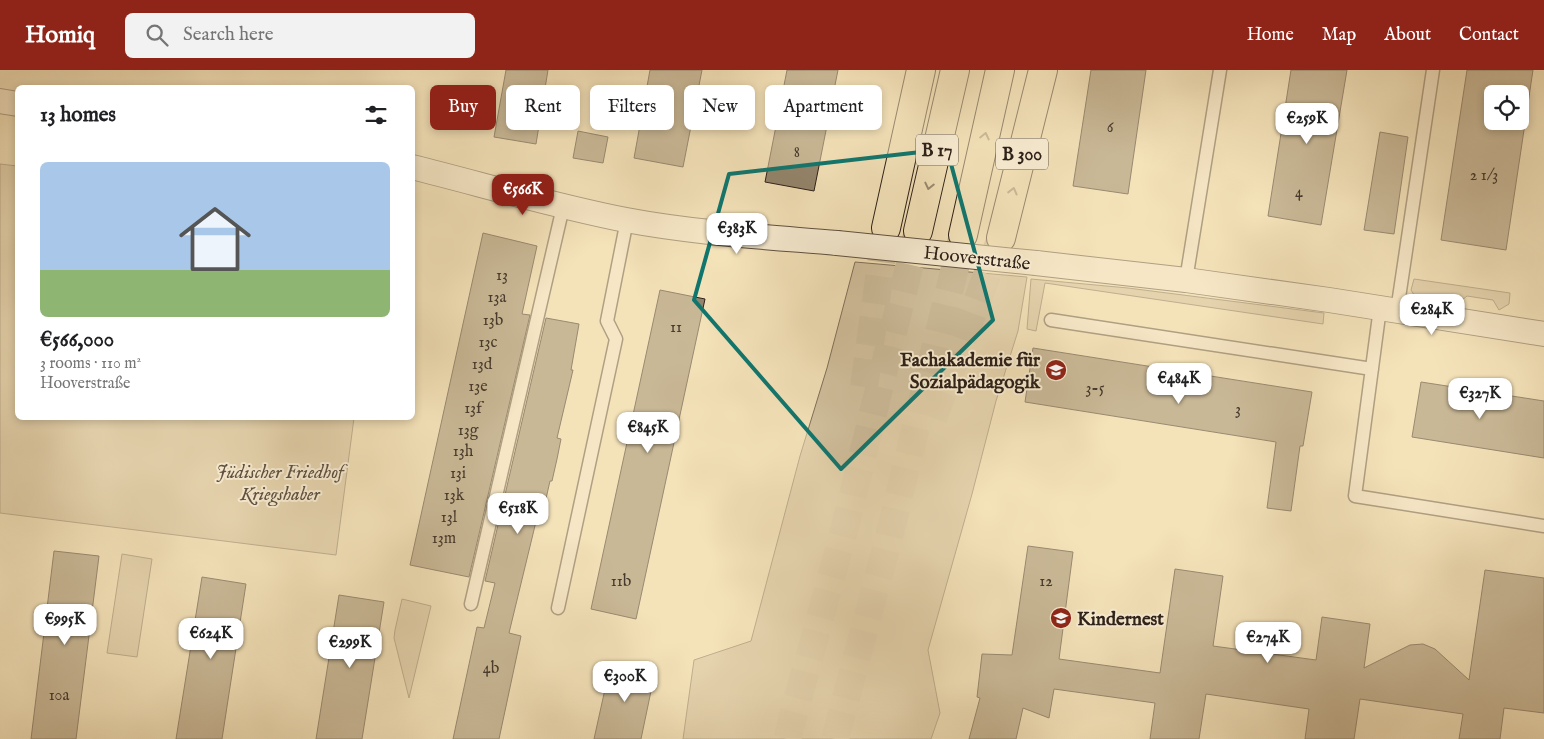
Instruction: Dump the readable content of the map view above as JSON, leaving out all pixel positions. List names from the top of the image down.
{
  "streets": {
    "highway": ["B 17", "B 300"],
    "street": ["Hooverstraße"]
  },
  "parks": ["Jüdischer Friedhof Kriegshaber"],
  "places": {
    "school or university": ["Fachakademie für Sozialpädagogik", "Kindernest"]
  },
  "house_numbers": [
    "6",
    "8",
    "2 1/3",
    "4",
    "13",
    "13a",
    "13b",
    "11",
    "13c",
    "13d",
    "13e",
    "3-5",
    "13f",
    "3",
    "13g",
    "13h",
    "13i",
    "13k",
    "13l",
    "13m",
    "11b",
    "12",
    "4b",
    "10a"
  ],
  "page": {
    "header": "Homiq",
    "search": "Search here",
    "nav": [
      "Home",
      "Map",
      "About",
      "Contact"
    ],
    "chip": [
      "Buy",
      "Rent",
      "Filters",
      "New",
      "Apartment"
    ],
    "heading": "13 homes",
    "price": [
      "€259K",
      "€566K",
      "€383K",
      "€284K",
      "€484K",
      "€327K",
      "€845K",
      "€518K",
      "€995K",
      "€624K",
      "€274K",
      "€299K",
      "€300K"
    ],
    "list": [
      {
        "name": "€566,000",
        "note": "3 rooms · 110 m² · Hooverstraße"
      }
    ]
  }
}
